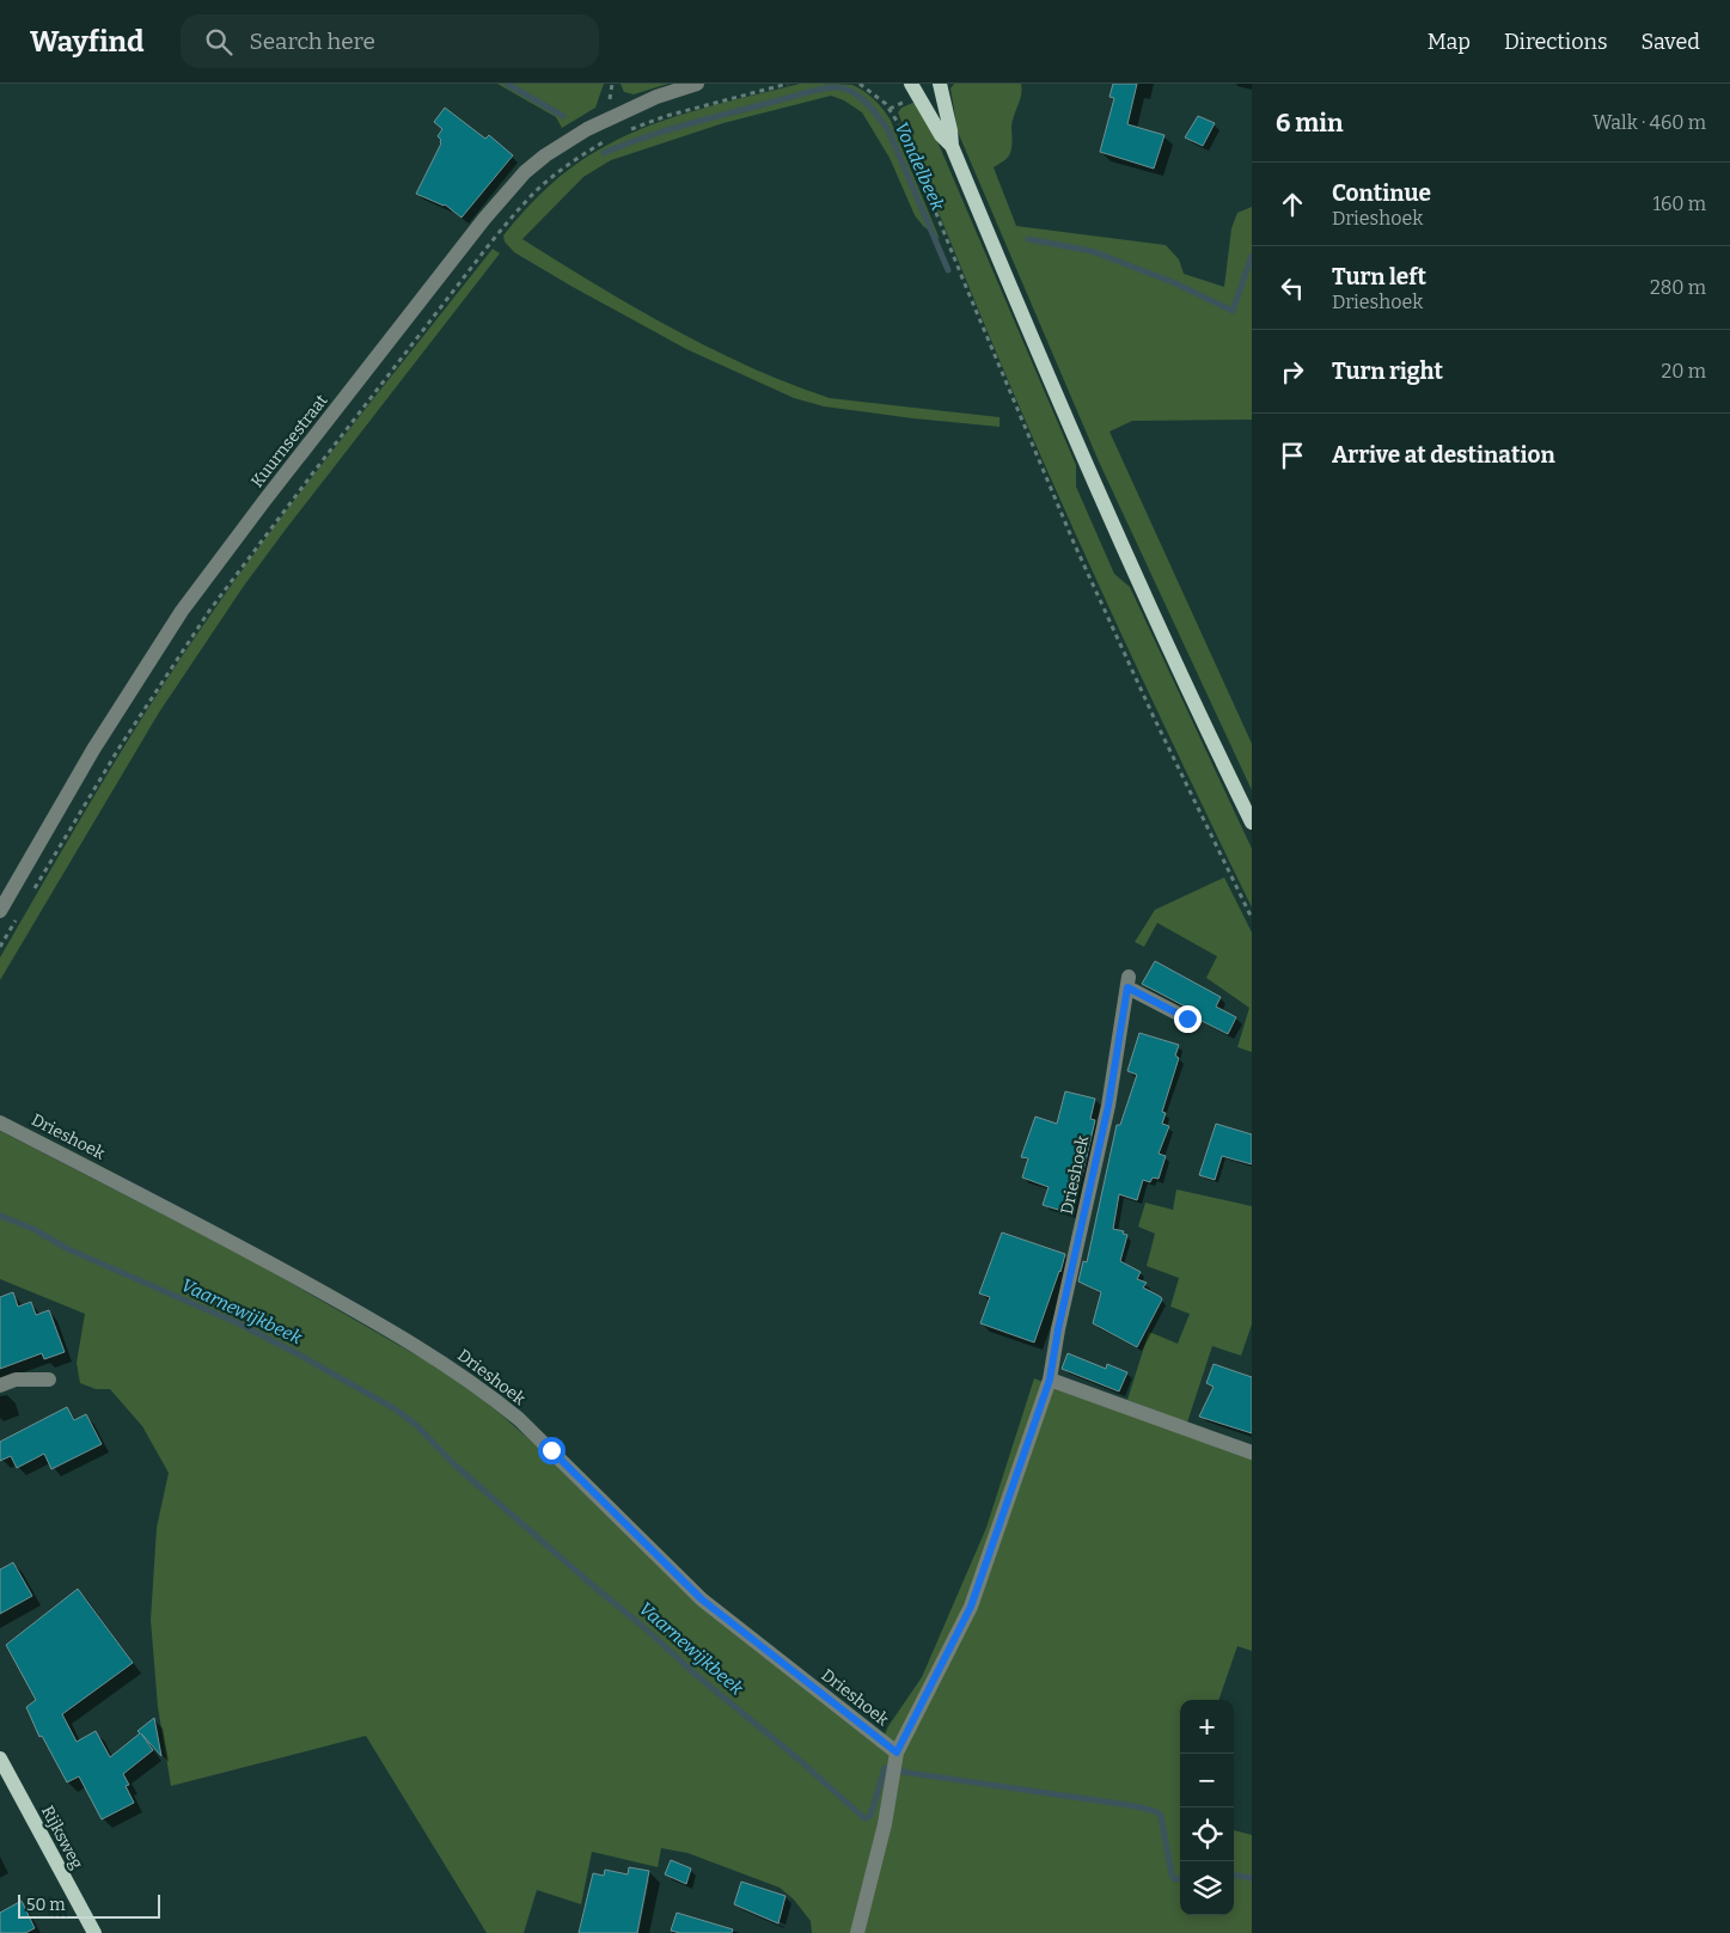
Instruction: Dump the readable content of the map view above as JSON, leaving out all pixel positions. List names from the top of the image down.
{
  "streets": {
    "main road": ["Rijksweg"],
    "street": ["Kuurnsestraat", "Drieshoek"]
  },
  "water": ["Vondelbeek", "Vaarnewijkbeek"],
  "scale_bar": "50 m",
  "page": {
    "header": "Wayfind",
    "search": "Search here",
    "nav": ["Map", "Directions", "Saved"],
    "heading": ["6 min", "Walk · 460 m"],
    "list": [
      ["Continue", "Drieshoek", "160 m"],
      ["Turn left", "Drieshoek", "280 m"],
      ["Turn right", "20 m"],
      "Arrive at destination"
    ],
    "map_buttons": ["+", "−"],
    "scale": "50 m"
  }
}
